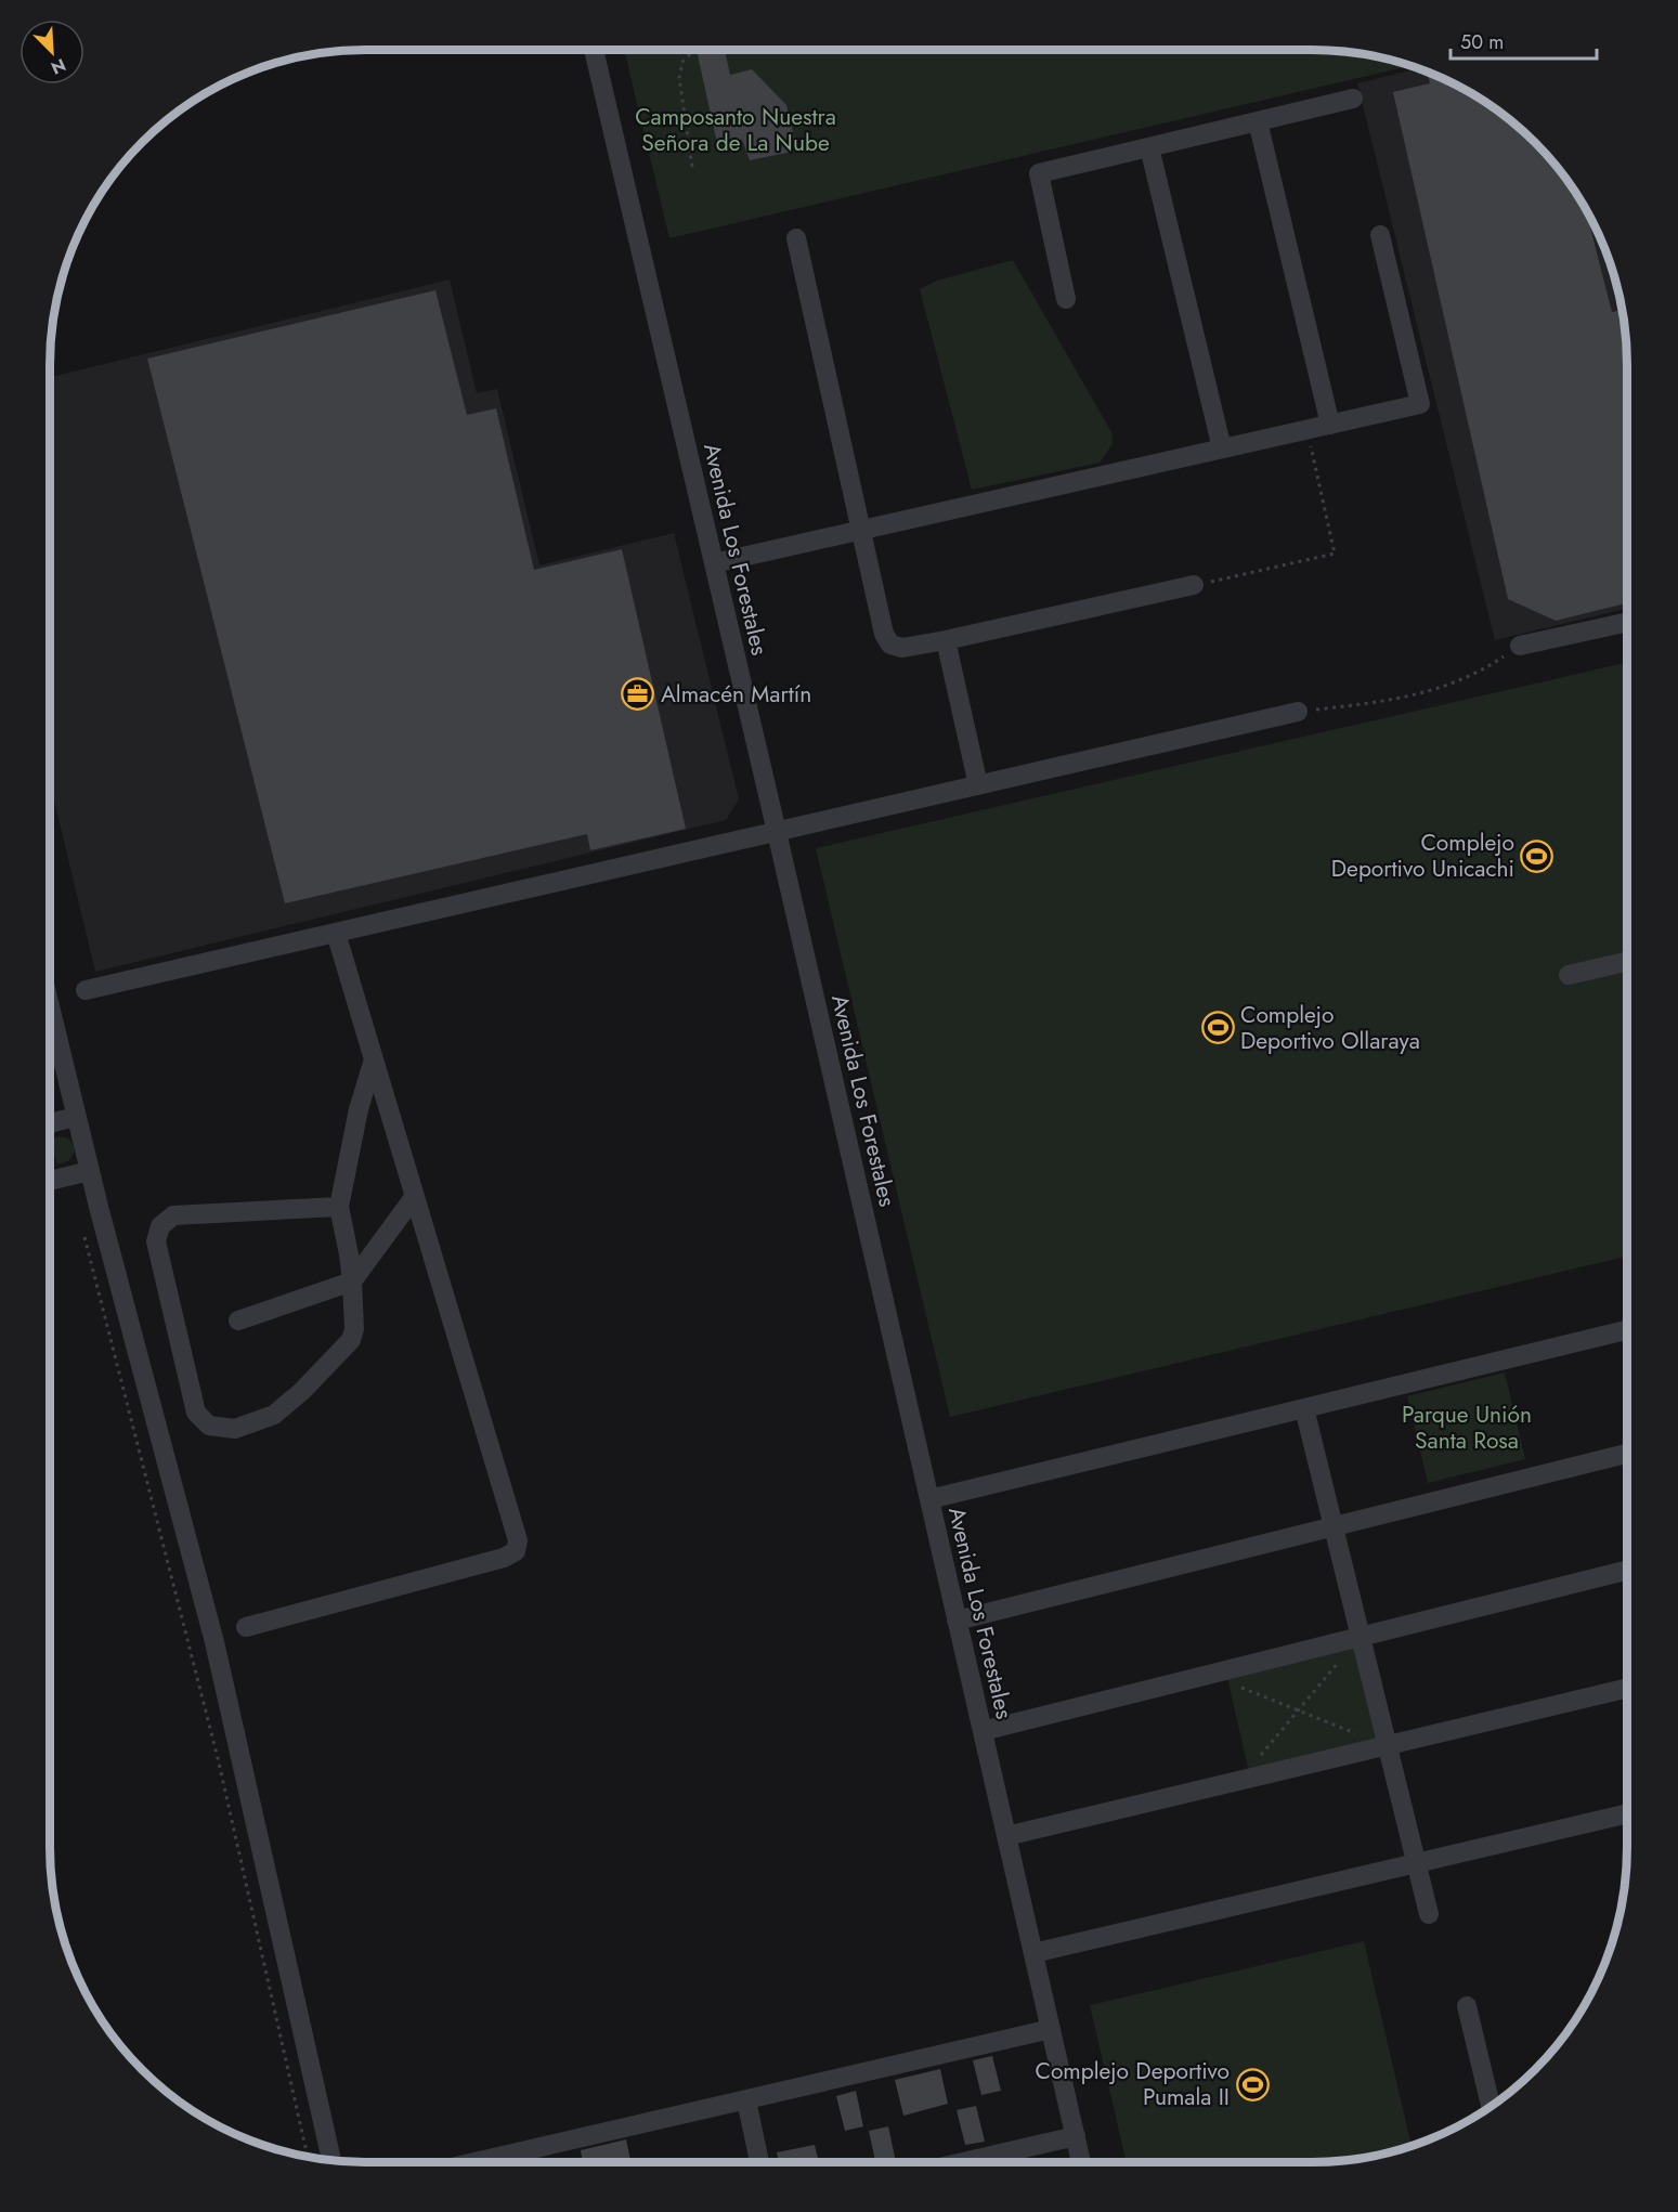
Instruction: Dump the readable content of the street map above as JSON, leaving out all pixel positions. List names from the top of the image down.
{
  "streets": {
    "street": ["Avenida Los Forestales"]
  },
  "parks": ["Camposanto Nuestra Señora de La Nube", "Parque Unión Santa Rosa"],
  "places": {
    "office": ["Almacén Martín"],
    "sports": ["Complejo Deportivo Unicachi", "Complejo Deportivo Ollaraya", "Complejo Deportivo Pumala II"]
  },
  "scale_bar": "50 m",
  "north": "bottom right"
}
